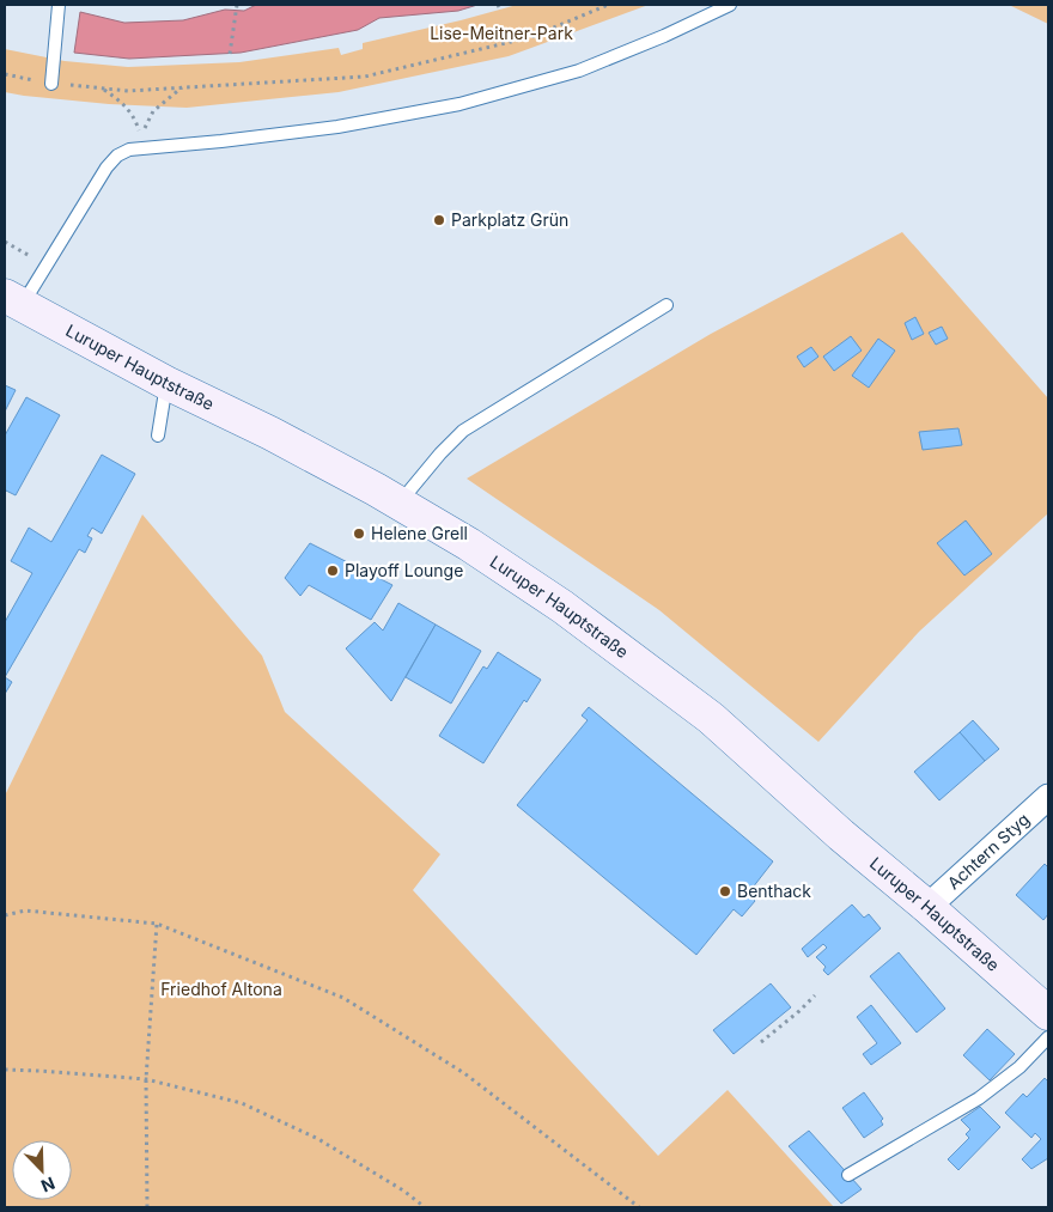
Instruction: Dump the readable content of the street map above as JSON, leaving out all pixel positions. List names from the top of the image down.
{
  "streets": {
    "main road": ["Luruper Hauptstraße"],
    "street": ["Achtern Styg"]
  },
  "crossings": [
    ["Luruper Hauptstraße", "Achtern Styg"]
  ],
  "parks": ["Lise-Meitner-Park", "Friedhof Altona"],
  "places": [
    "Parkplatz Grün",
    "Helene Grell",
    "Playoff Lounge",
    "Benthack"
  ],
  "north": "bottom right"
}
